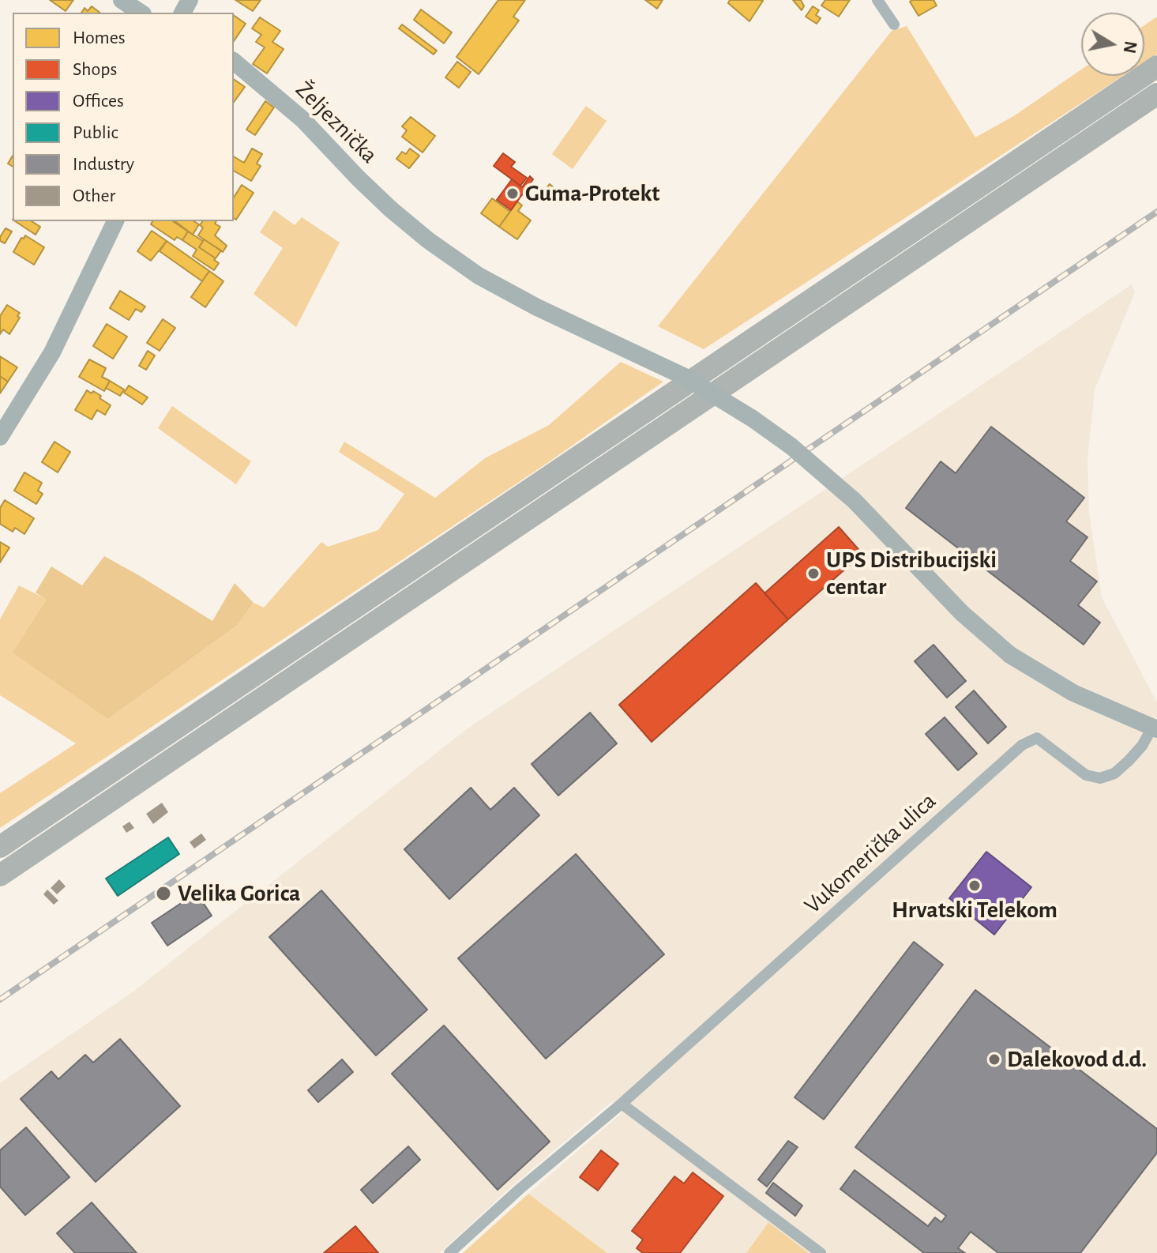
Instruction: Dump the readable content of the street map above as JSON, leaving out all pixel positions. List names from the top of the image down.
{
  "streets": {
    "main road": ["Željeznička"],
    "street": ["Vukomerička ulica"]
  },
  "crossings": [
    ["Željeznička", "Vukomerička ulica"]
  ],
  "places": [
    "Guma-Protekt",
    "UPS Distribucijski centar",
    "Hrvatski Telekom",
    "Velika Gorica",
    "Dalekovod d.d."
  ],
  "legend": [
    "Homes",
    "Shops",
    "Offices",
    "Public",
    "Industry",
    "Other"
  ],
  "north": "right"
}
